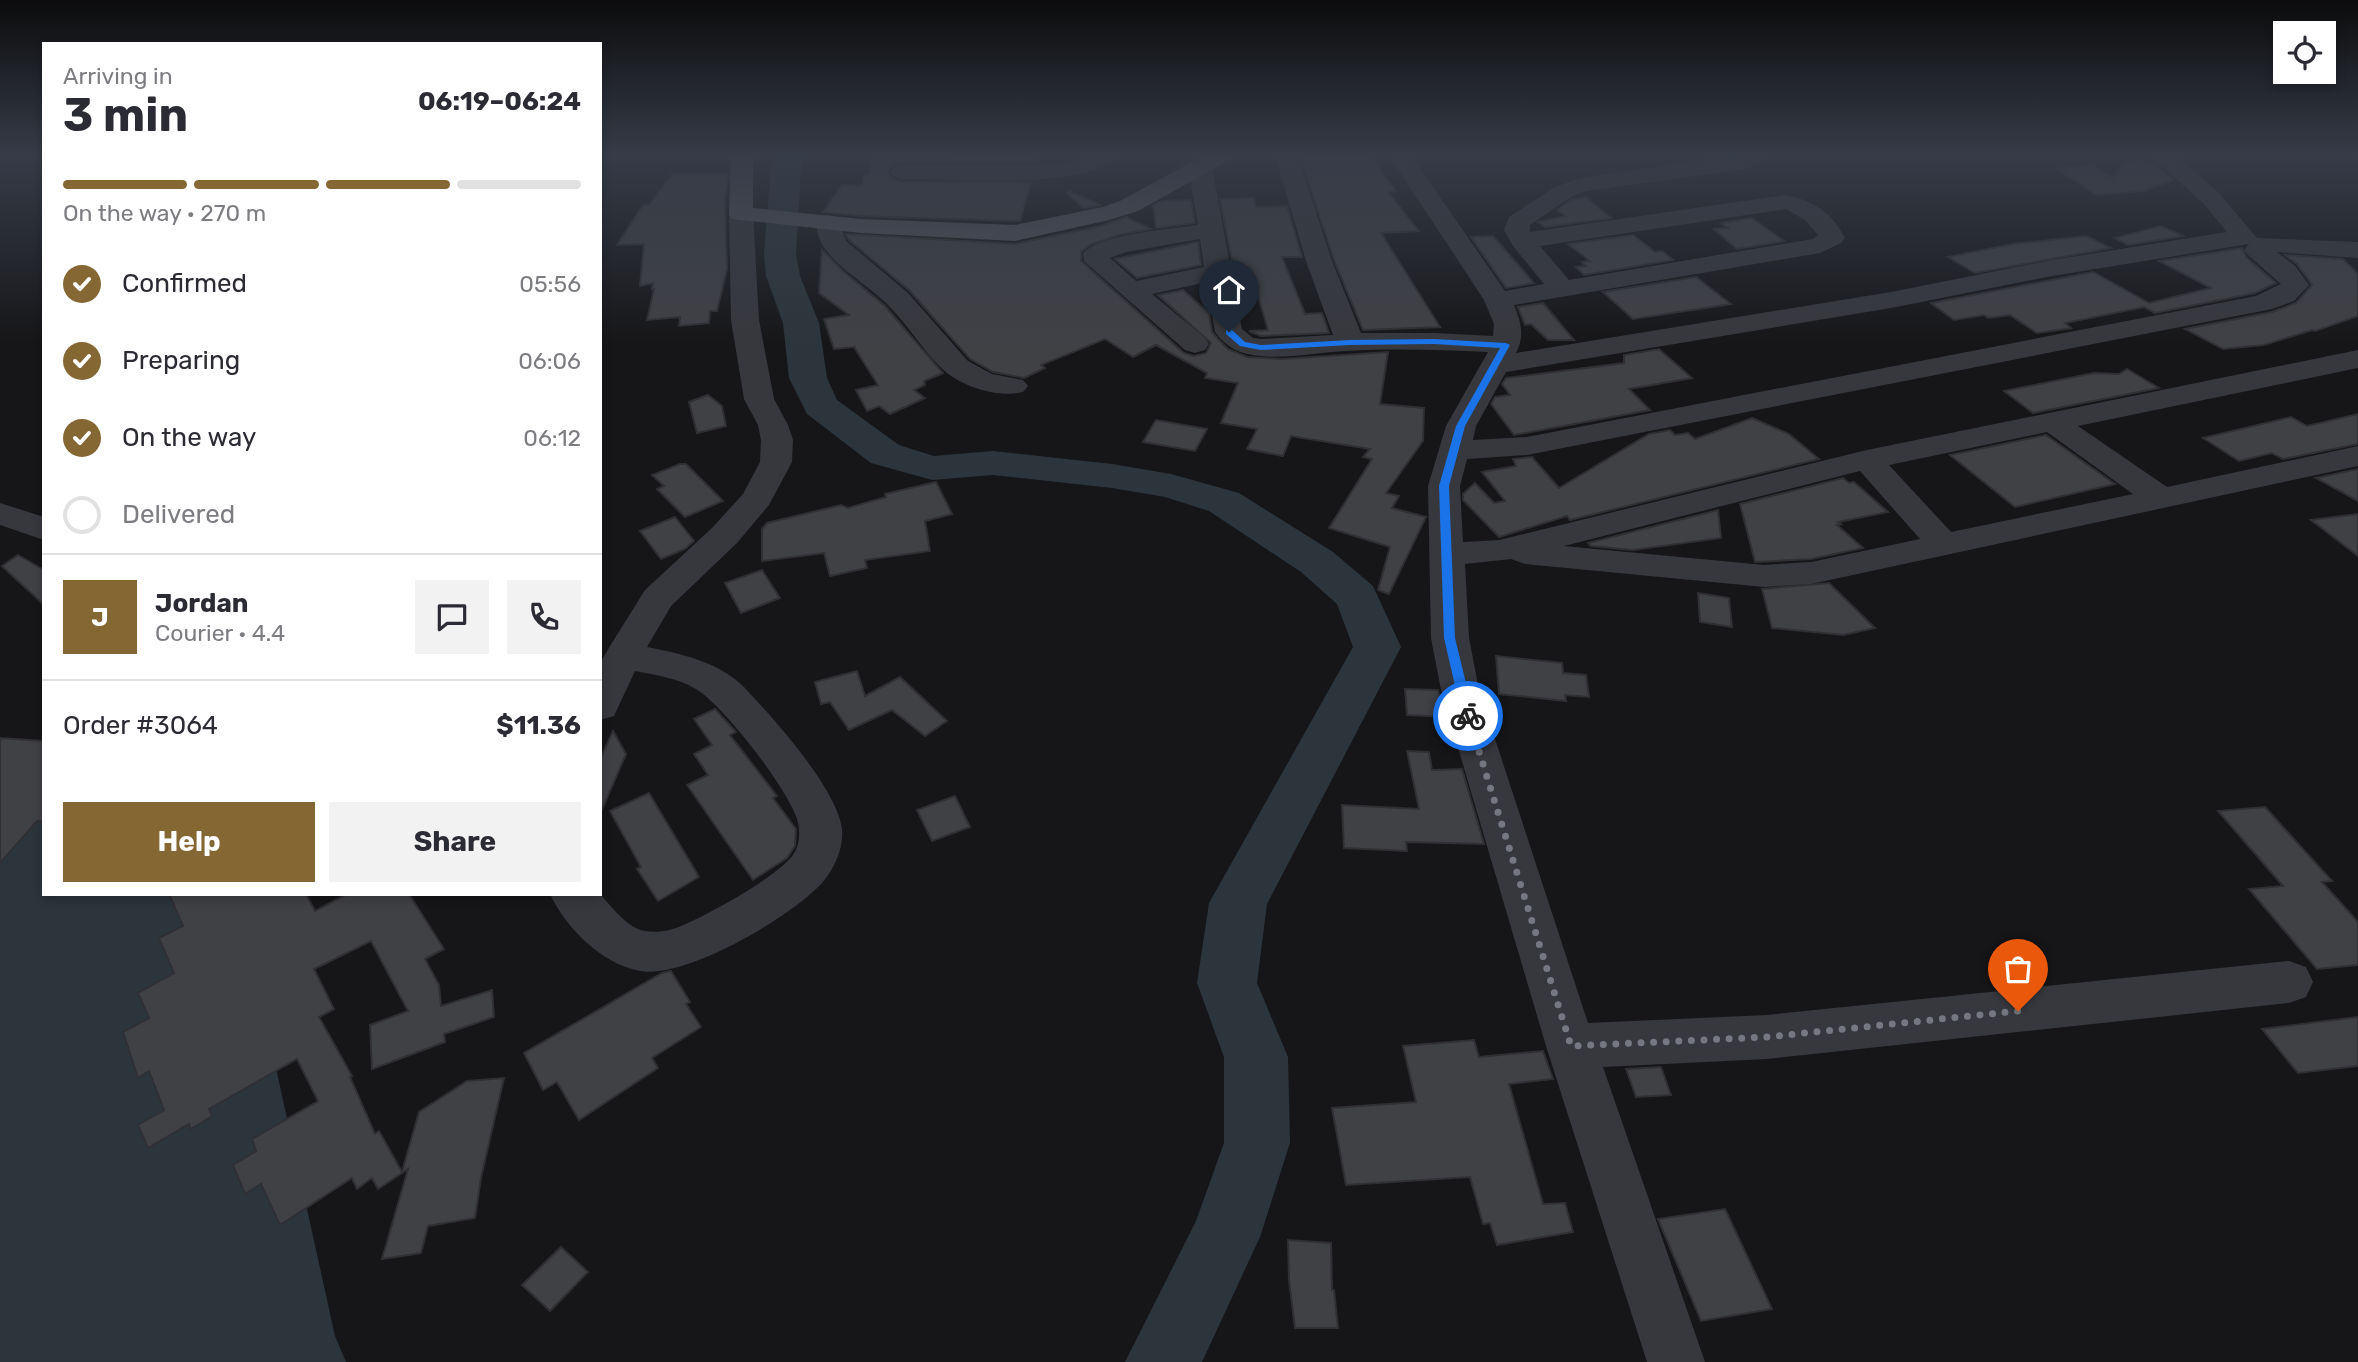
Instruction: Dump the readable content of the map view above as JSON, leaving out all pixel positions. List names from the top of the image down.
{
  "page": {
    "heading": ["3 min", "Arriving in", "06:19–06:24"],
    "panel": [
      "Jordan",
      "Courier · 4.4",
      "Order #3064",
      "$11.36"
    ],
    "bar": "On the way · 270 m",
    "list": [
      ["Confirmed", "05:56"],
      ["Preparing", "06:06"],
      ["On the way", "06:12"],
      "Delivered"
    ],
    "round": "J",
    "buttons": ["Help", "Share"]
  }
}
